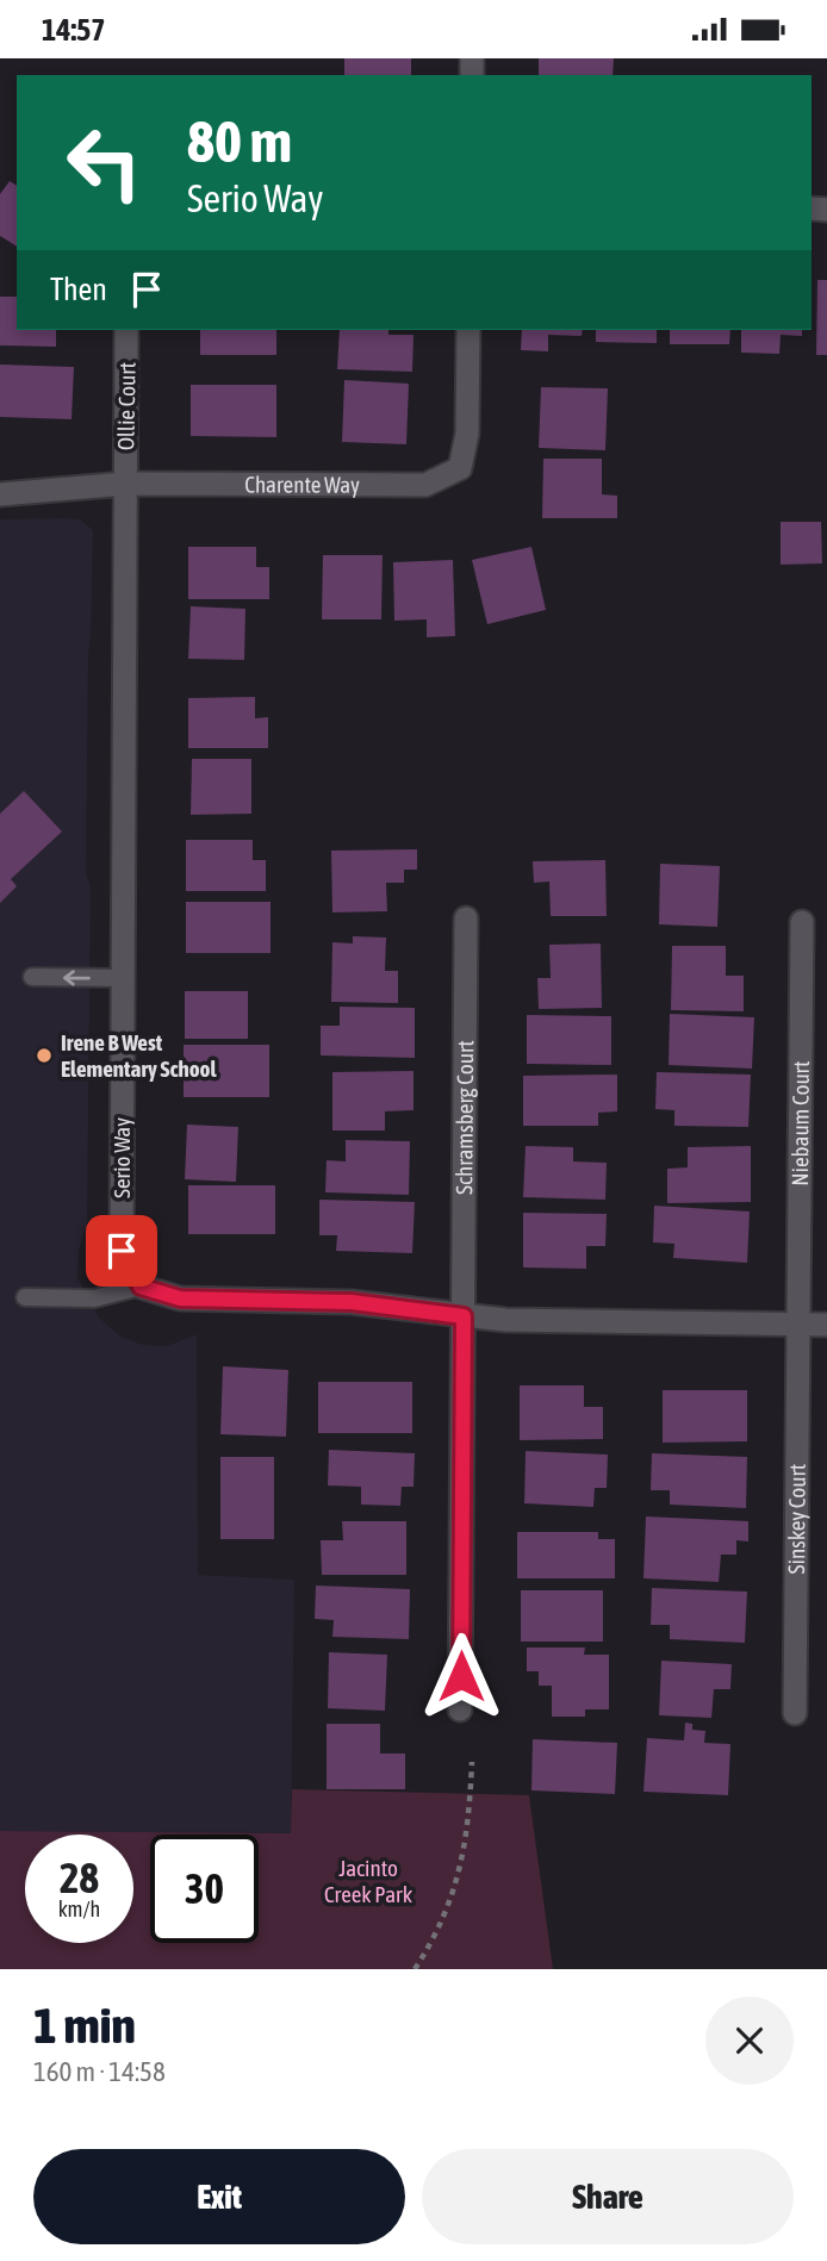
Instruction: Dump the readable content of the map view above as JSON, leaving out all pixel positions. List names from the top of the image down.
{
  "streets": {
    "street": [
      "Ollie Court",
      "Charente Way",
      "Schramsberg Court",
      "Niebaum Court",
      "Serio Way",
      "Sinskey Court"
    ]
  },
  "crossings": [
    ["Ollie Court", "Charente Way"],
    ["Ollie Court", "Serio Way"],
    ["Charente Way", "Serio Way"],
    ["Niebaum Court", "Sinskey Court"]
  ],
  "parks": ["Jacinto Creek Park"],
  "places": ["Irene B West Elementary School"],
  "page": {
    "status": "14:57",
    "turn": ["80 m", "Serio Way"],
    "then": "Then",
    "speed": "28 km/h",
    "limit": "30",
    "heading": ["1 min", "160 m · 14:58"],
    "buttons": ["Exit", "Share"]
  }
}
